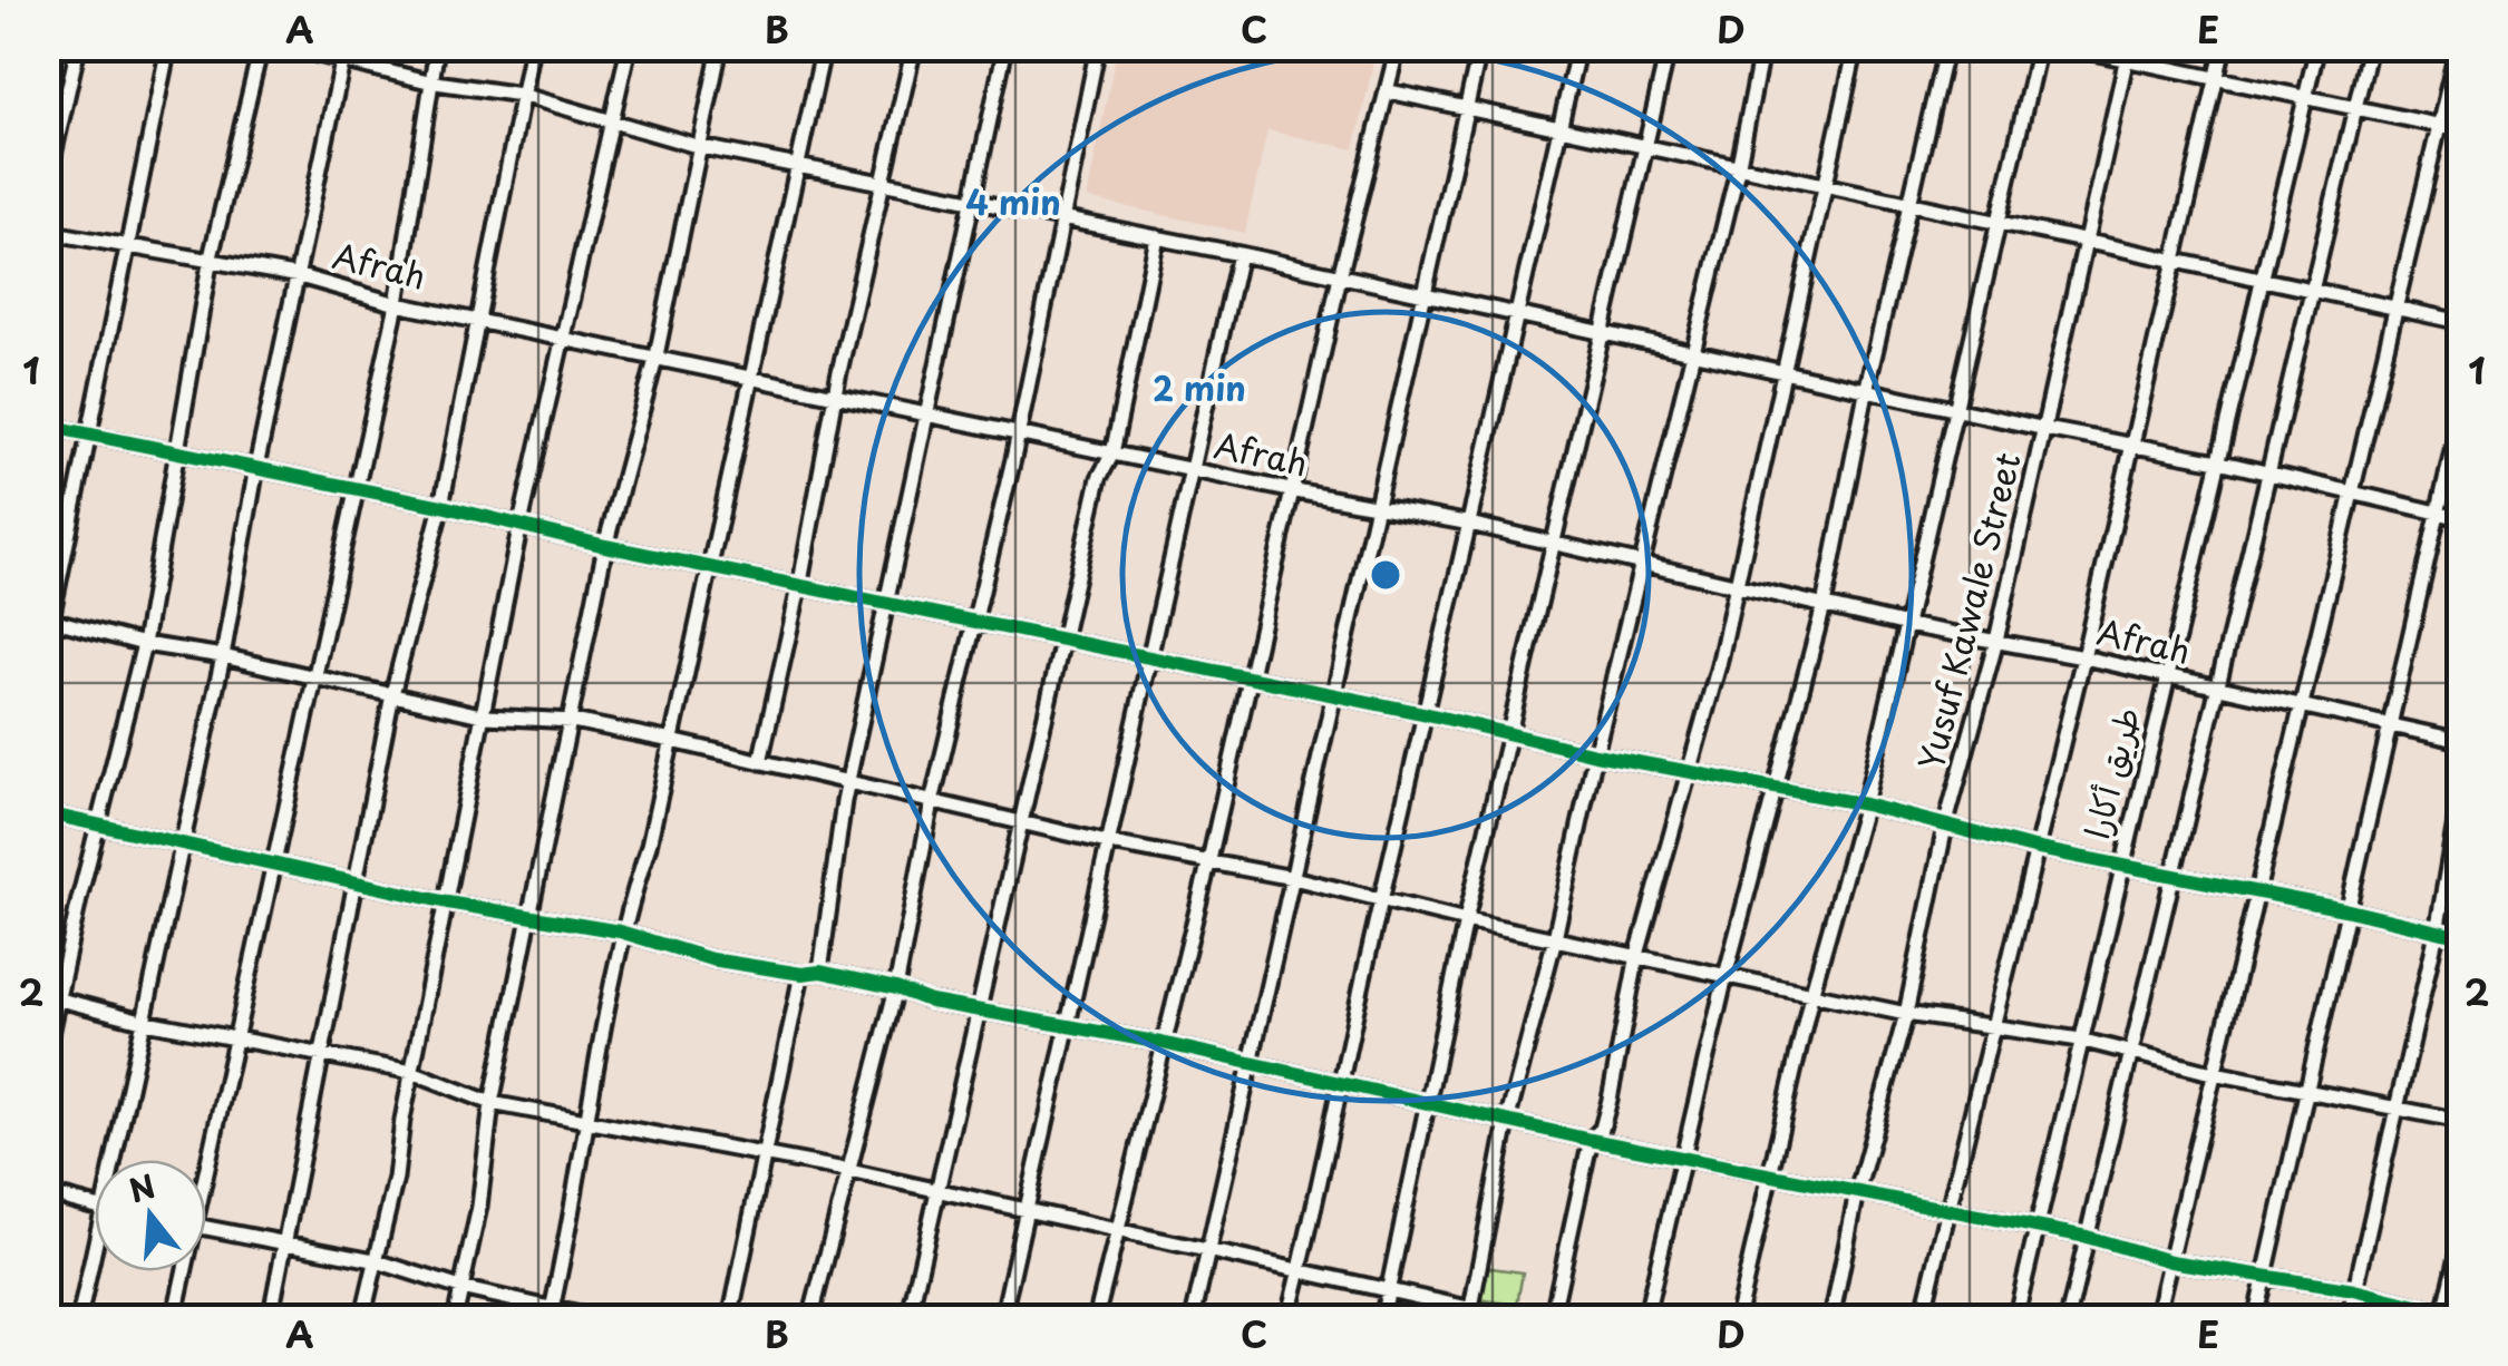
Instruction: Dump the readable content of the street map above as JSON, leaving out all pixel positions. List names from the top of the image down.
{
  "streets": {
    "street": ["Afrah", "Yusuf Kawale Street", "طريق أكارا"]
  },
  "crossings": [
    ["Afrah", "Yusuf Kawale Street"],
    ["Afrah", "طريق أكارا"]
  ],
  "north": "top",
  "grid": {
    "columns": [
      "A",
      "B",
      "C",
      "D",
      "E"
    ],
    "rows": ["1", "2"]
  },
  "rings": ["4 min", "2 min"]
}
